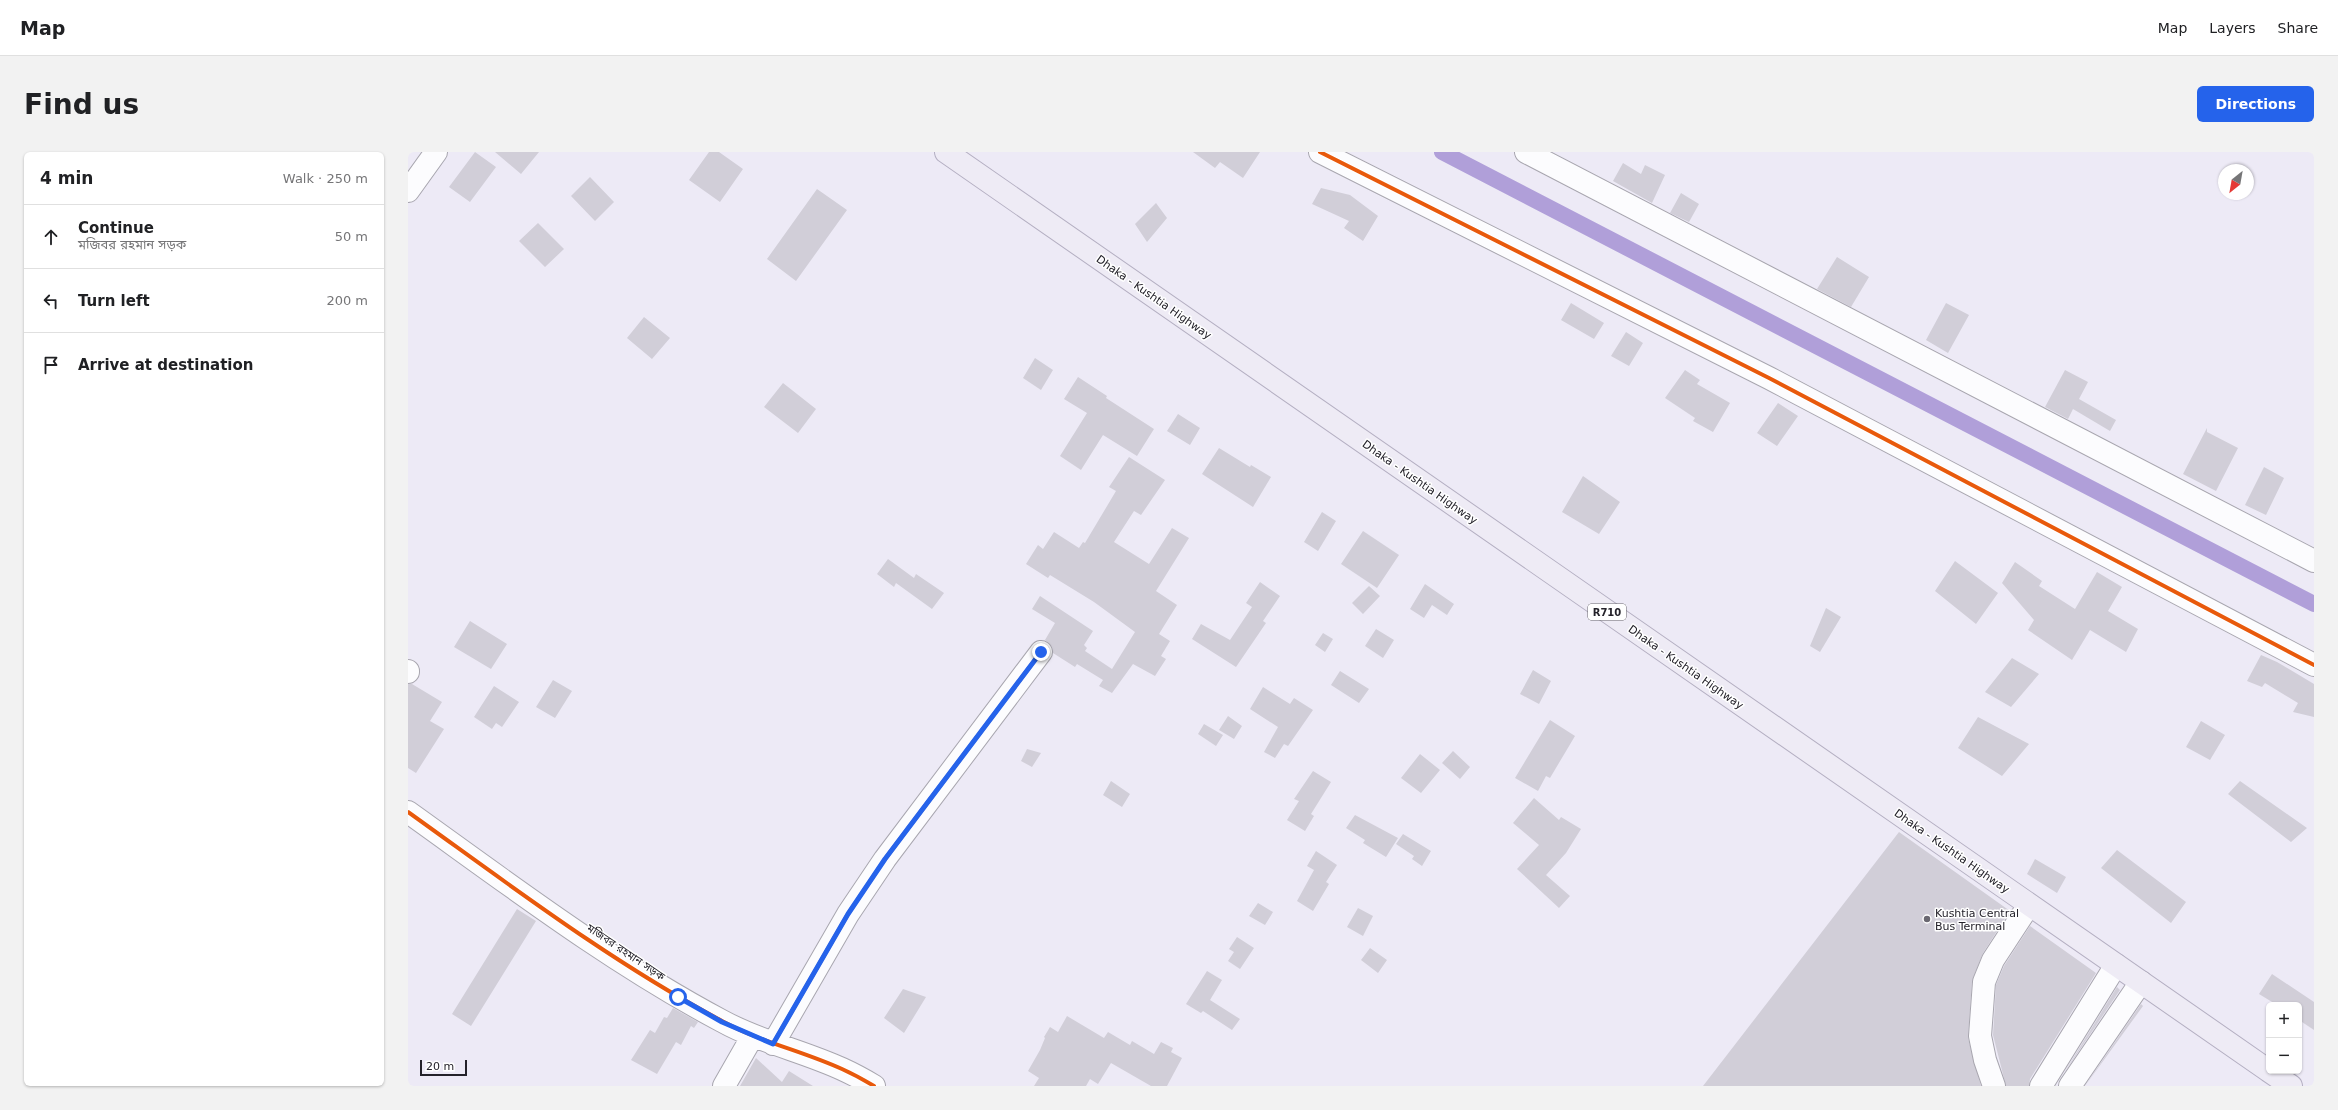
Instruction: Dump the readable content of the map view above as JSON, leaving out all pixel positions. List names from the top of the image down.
{
  "streets": {
    "main road": ["Dhaka - Kushtia Highway", "R710"],
    "street": ["মজিবর রহমান সড়ক"]
  },
  "places": ["Kushtia Central Bus Terminal"],
  "scale_bar": "20 m",
  "north": "bottom left",
  "page": {
    "header": "Map",
    "nav": ["Map", "Layers", "Share"],
    "buttons": "Directions",
    "title": "Find us",
    "heading": ["4 min", "Walk · 250 m"],
    "list": [
      ["Continue", "মজিবর রহমান সড়ক", "50 m"],
      ["Turn left", "200 m"],
      "Arrive at destination"
    ],
    "map_buttons": ["+", "−"],
    "scale": "20 m"
  }
}
